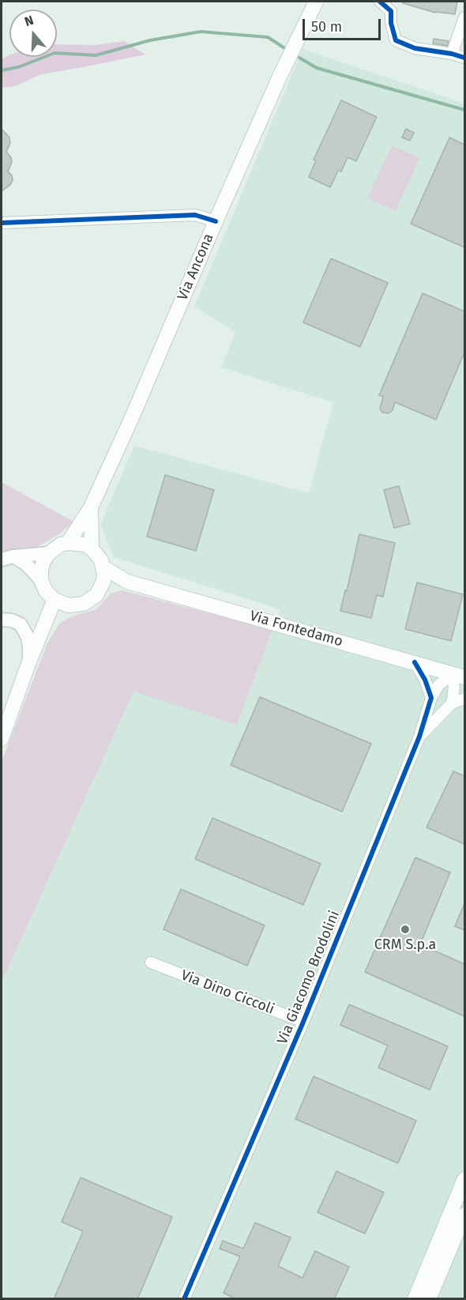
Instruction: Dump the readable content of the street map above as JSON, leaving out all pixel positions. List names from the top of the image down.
{
  "streets": {
    "main road": ["Via Ancona", "Via Fontedamo"],
    "street": ["Via Giacomo Brodolini", "Via Dino Ciccoli"]
  },
  "crossings": [
    ["Via Ancona", "Via Fontedamo"],
    ["Via Fontedamo", "Via Giacomo Brodolini"],
    ["Via Giacomo Brodolini", "Via Dino Ciccoli"]
  ],
  "places": ["CRM S.p.a"],
  "scale_bar": "50 m",
  "north": "top"
}
